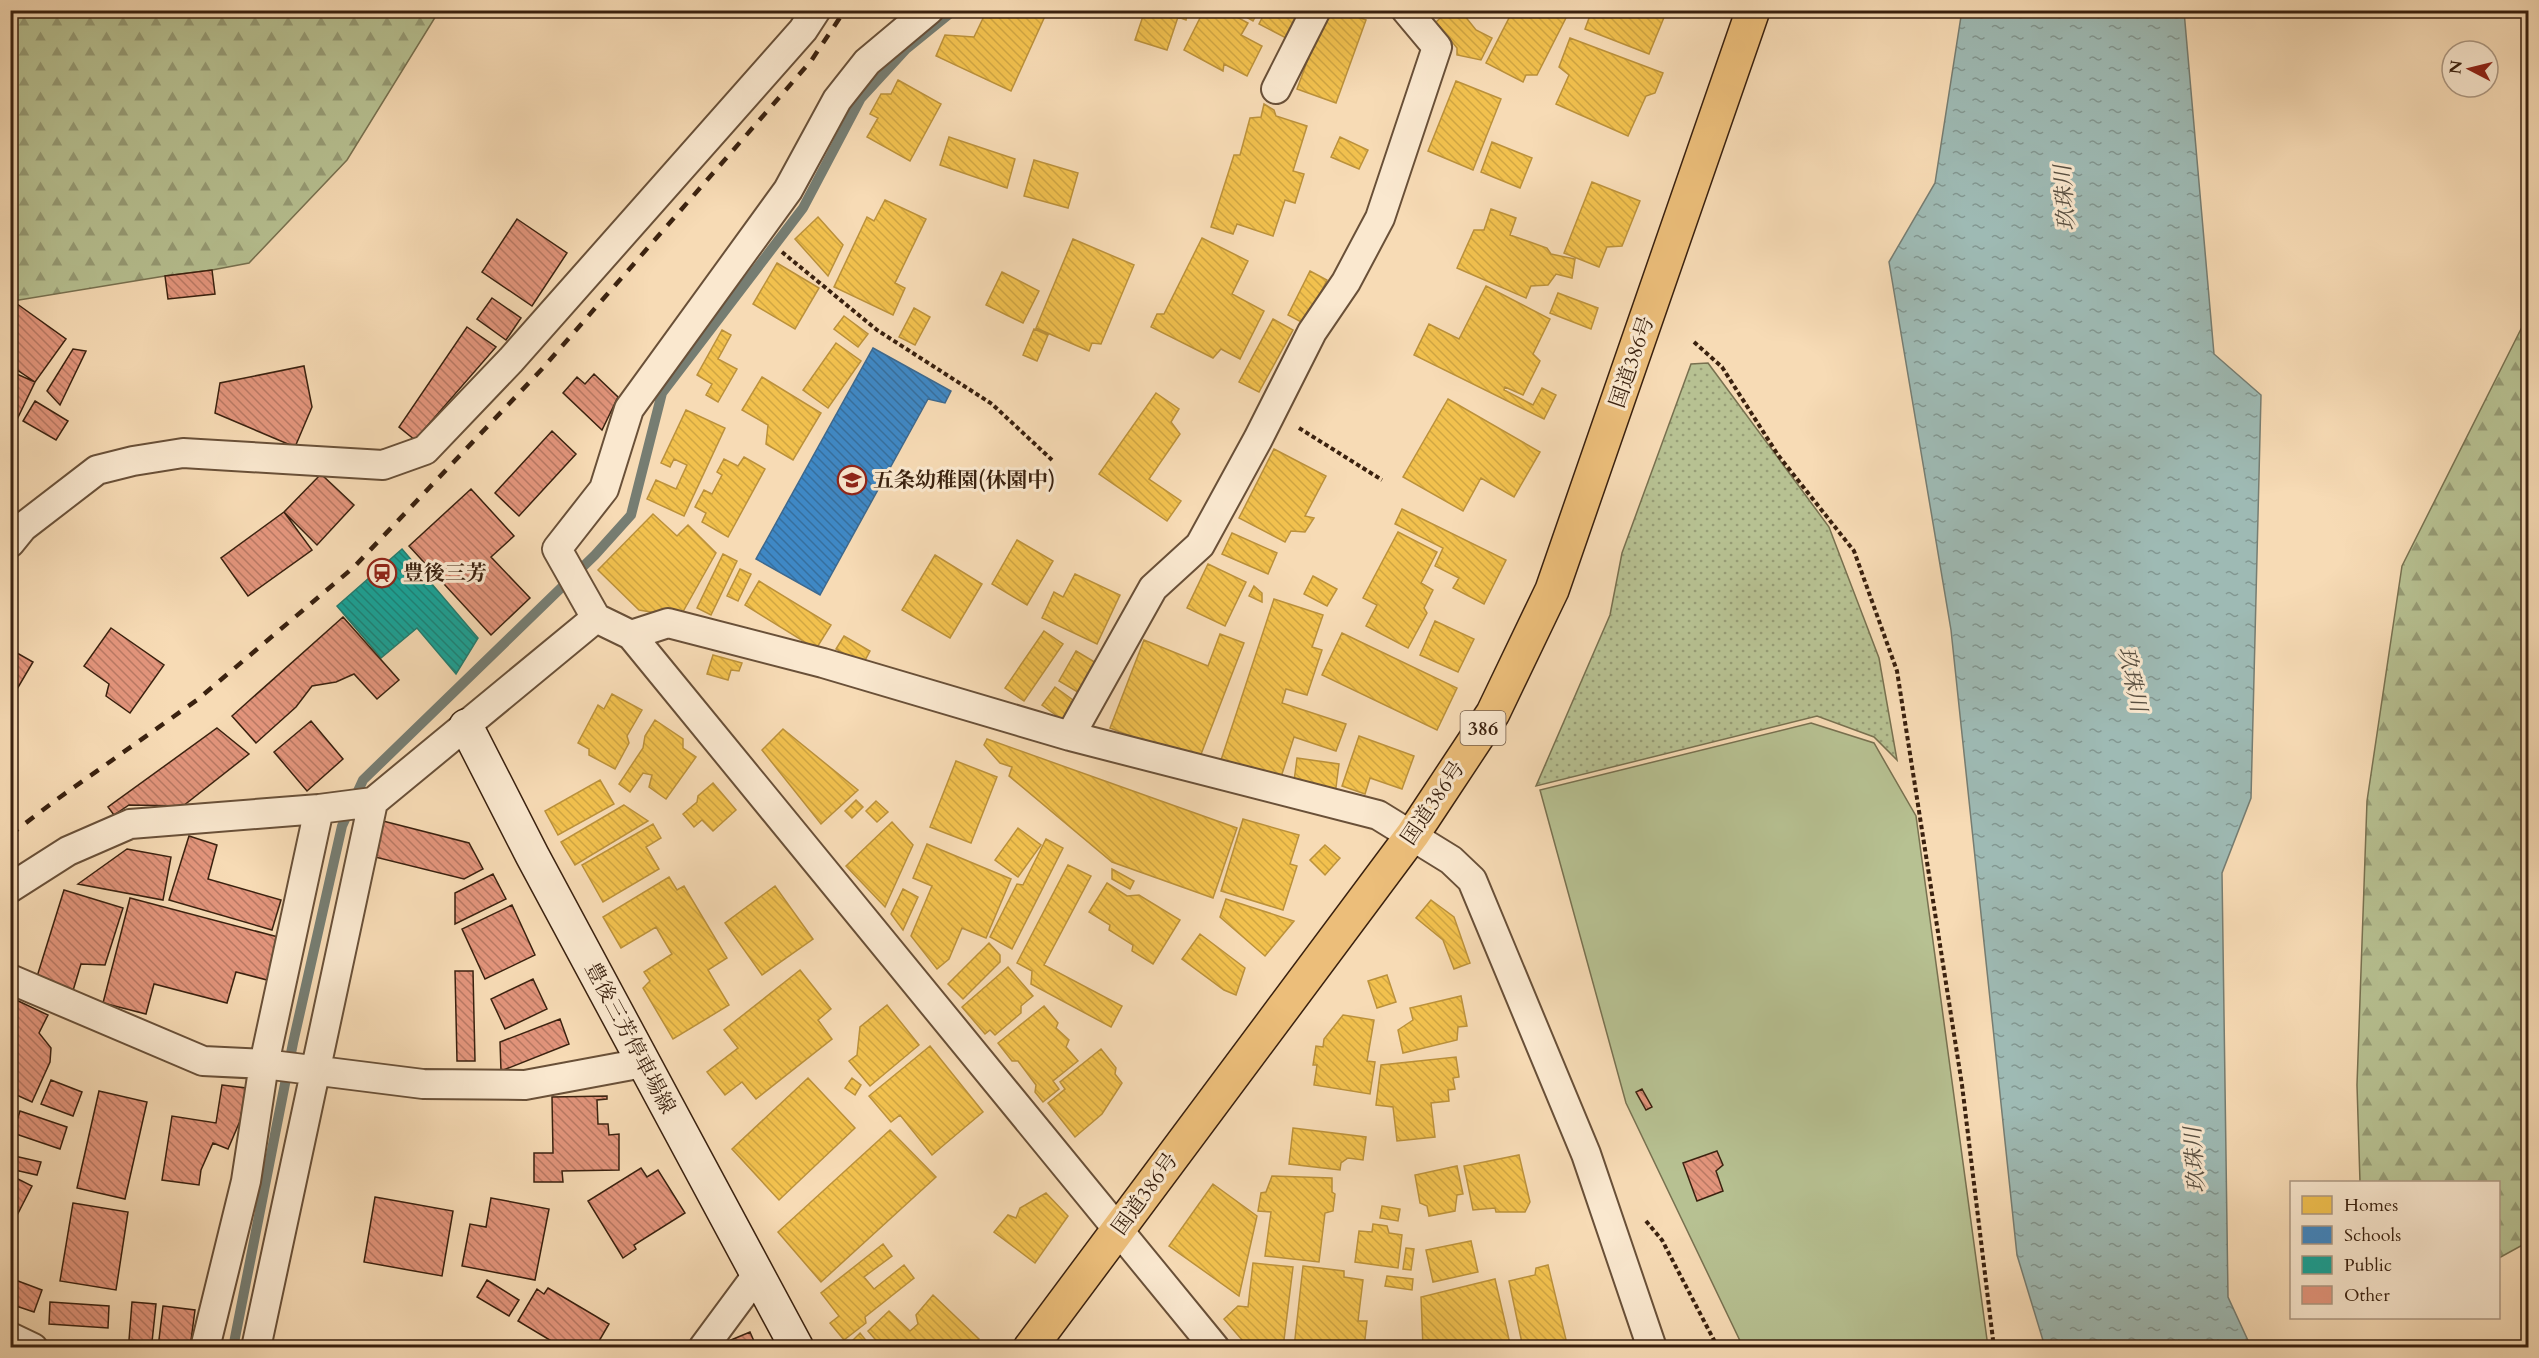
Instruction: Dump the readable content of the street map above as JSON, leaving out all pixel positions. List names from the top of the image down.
{
  "streets": {
    "highway": ["国道386号", "386"],
    "main road": ["豊後三芳停車場線"]
  },
  "water": ["玖珠川"],
  "places": {
    "school or university": ["五条幼稚園(休園中)"],
    "station": ["豊後三芳"]
  },
  "legend": [
    "Homes",
    "Schools",
    "Public",
    "Other"
  ],
  "north": "left"
}
